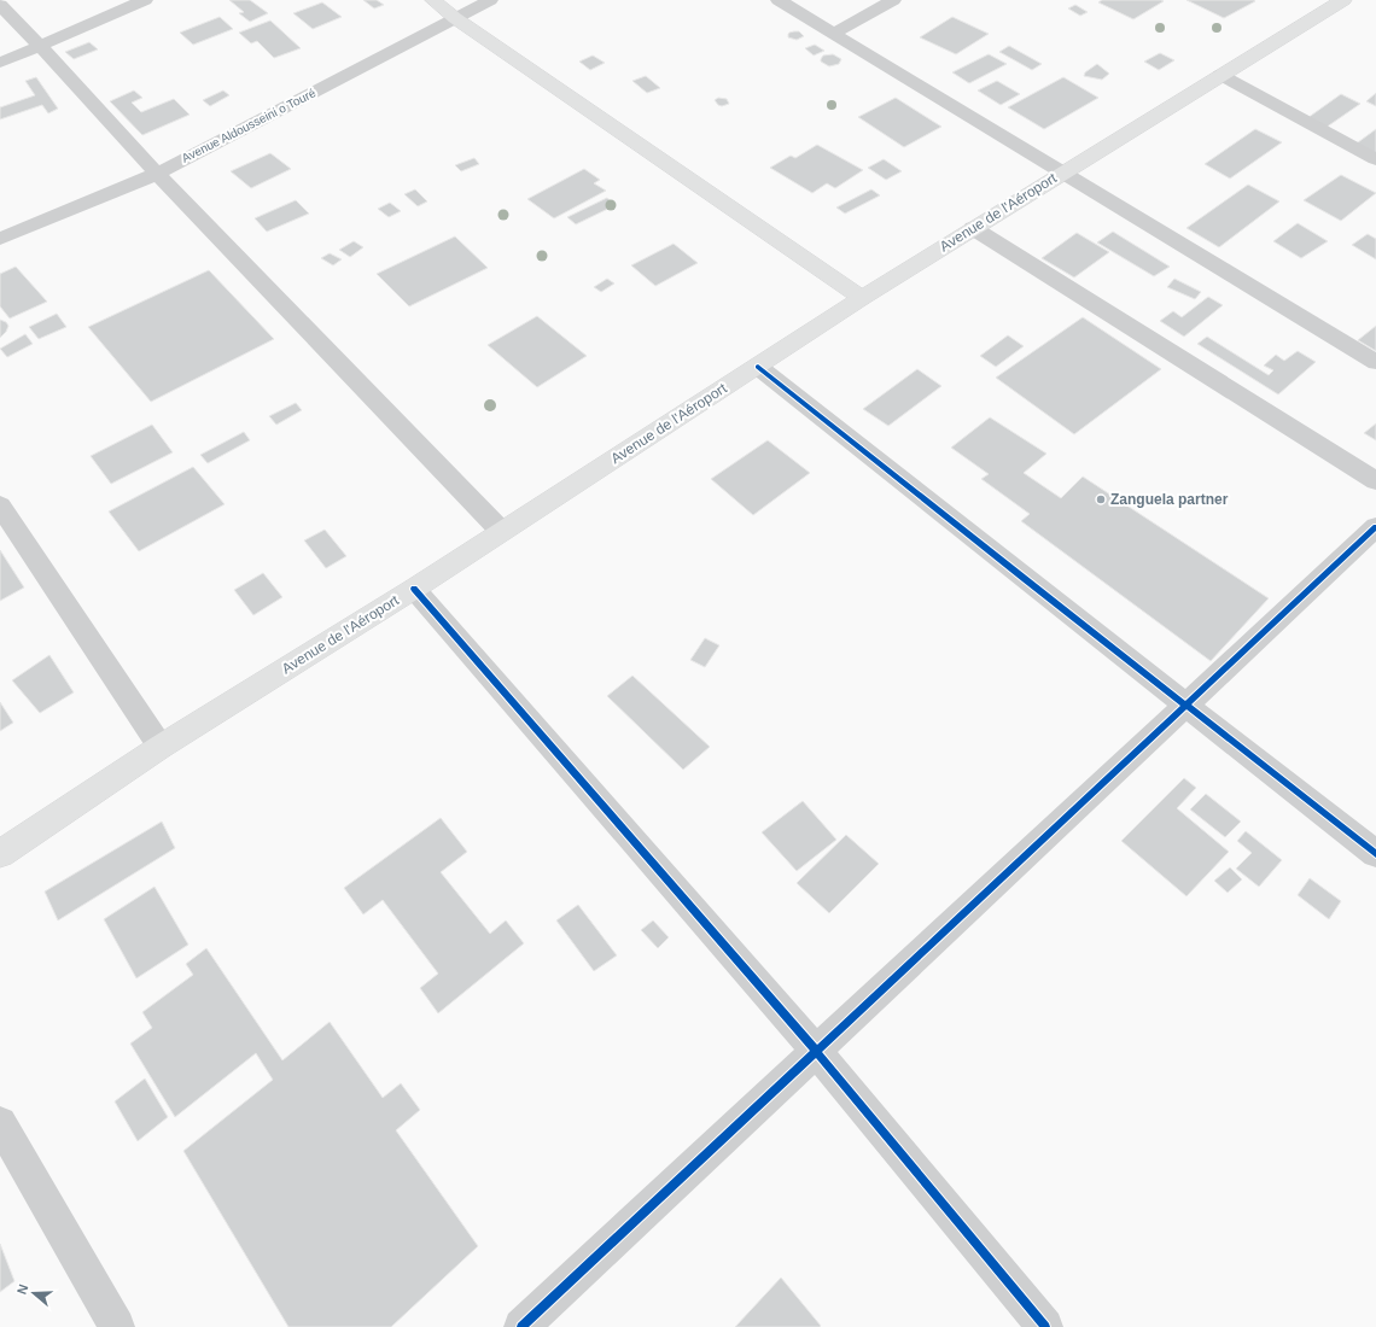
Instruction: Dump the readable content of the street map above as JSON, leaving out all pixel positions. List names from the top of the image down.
{
  "streets": {
    "main road": ["Avenue de l'Aéroport"],
    "street": ["Avenue Aldousseini o Touré"]
  },
  "places": ["Zanguela partner"],
  "north": "left"
}
